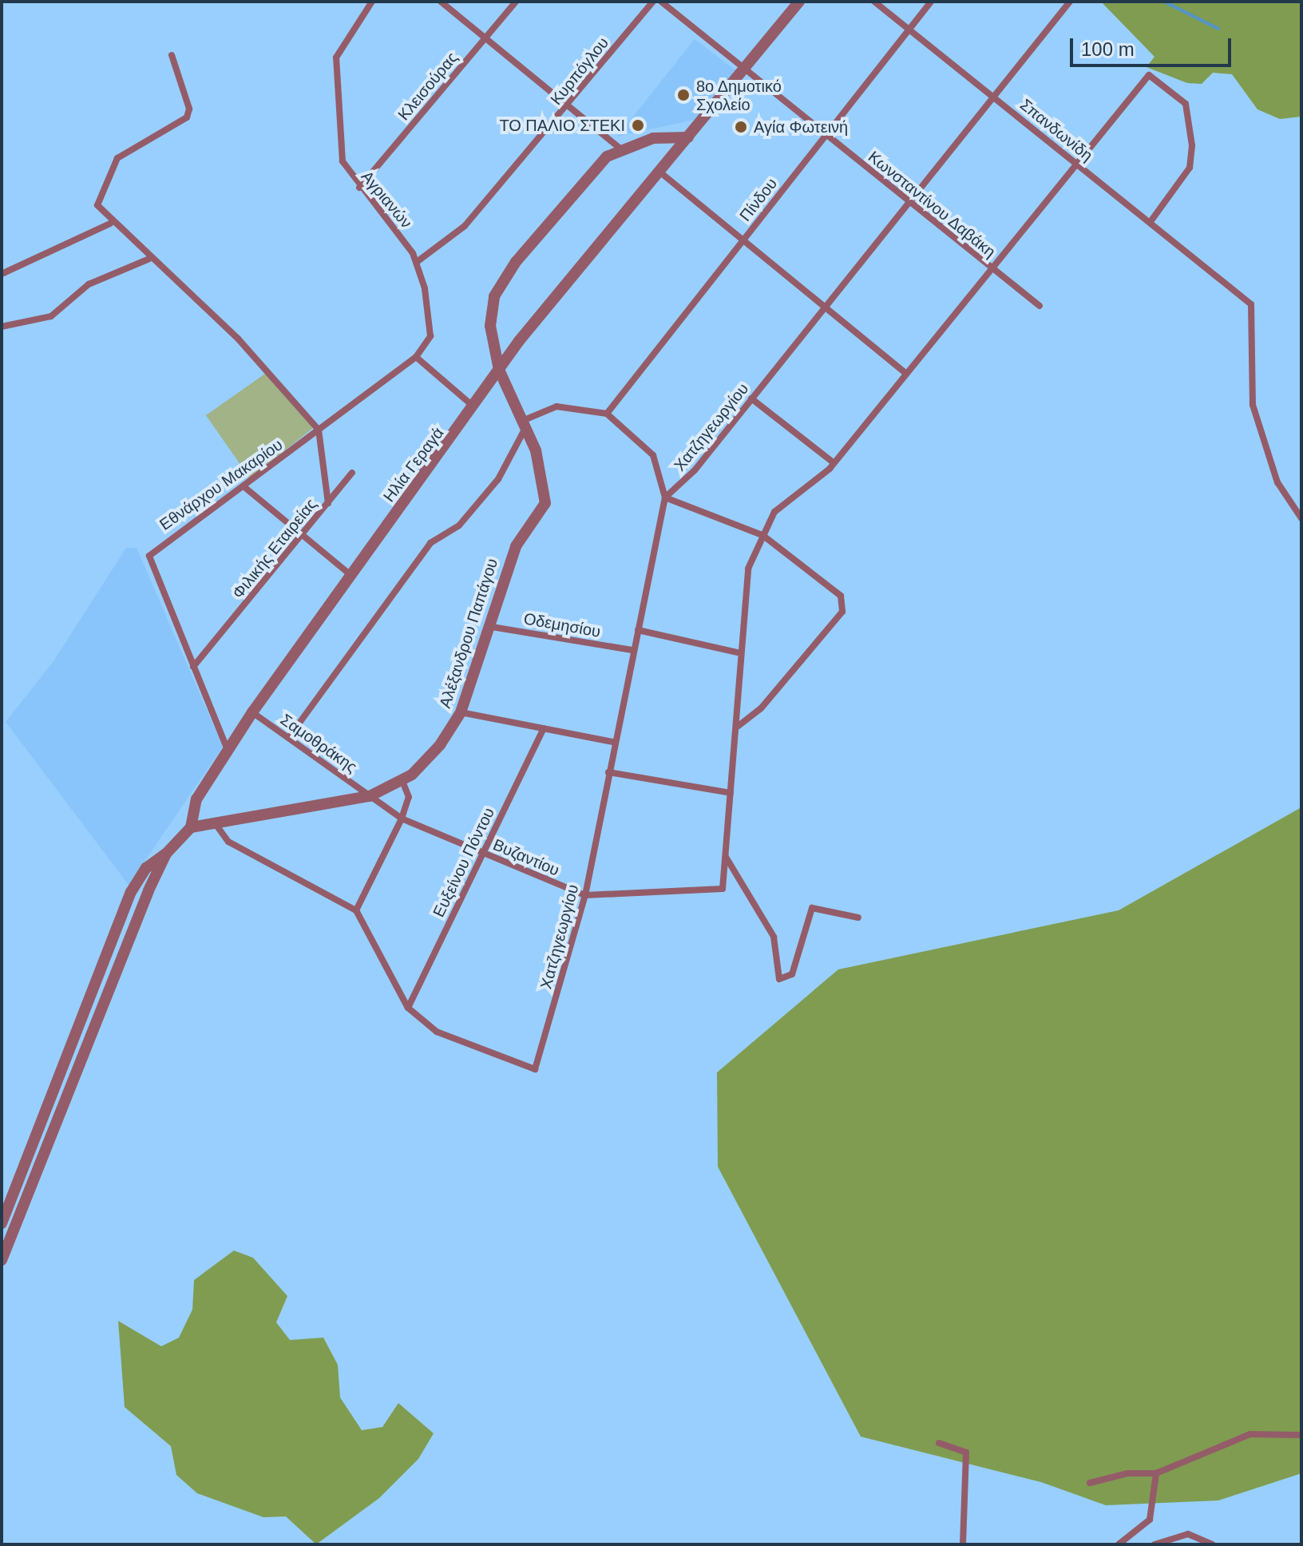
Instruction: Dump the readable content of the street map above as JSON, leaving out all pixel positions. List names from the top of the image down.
{
  "streets": {
    "street": [
      "Κυρπόγλου",
      "Κλεισούρας",
      "Σπανδωνίδη",
      "Αγριανών",
      "Πίνδου",
      "Κωνσταντίνου Δαβάκη",
      "Χατζηγεωργίου",
      "Ηλία Γεραγά",
      "Εθνάρχου Μακαρίου",
      "Φιλικής Εταιρείας",
      "Οδεμησίου",
      "Αλέξανδρου Παπάγου",
      "Σαμοθράκης",
      "Βυζαντίου",
      "Ευξείνου Πόντου"
    ]
  },
  "crossings": [
    ["Κυρπόγλου", "Αγριανών"],
    ["Κλεισούρας", "Αγριανών"],
    ["Σπανδωνίδη", "Πίνδου"],
    ["Σπανδωνίδη", "Χατζηγεωργίου"],
    ["Αγριανών", "Εθνάρχου Μακαρίου"],
    ["Πίνδου", "Κωνσταντίνου Δαβάκη"],
    ["Κωνσταντίνου Δαβάκη", "Χατζηγεωργίου"],
    ["Χατζηγεωργίου", "Οδεμησίου"],
    ["Χατζηγεωργίου", "Βυζαντίου"],
    ["Χατζηγεωργίου", "Ευξείνου Πόντου"],
    ["Ηλία Γεραγά", "Εθνάρχου Μακαρίου"],
    ["Ηλία Γεραγά", "Αλέξανδρου Παπάγου"],
    ["Ηλία Γεραγά", "Σαμοθράκης"],
    ["Εθνάρχου Μακαρίου", "Φιλικής Εταιρείας"],
    ["Οδεμησίου", "Αλέξανδρου Παπάγου"],
    ["Αλέξανδρου Παπάγου", "Σαμοθράκης"],
    ["Αλέξανδρου Παπάγου", "Βυζαντίου"],
    ["Σαμοθράκης", "Βυζαντίου"],
    ["Βυζαντίου", "Ευξείνου Πόντου"]
  ],
  "places": ["8ο Δημοτικό Σχολείο", "ΤΟ ΠΑΛΙΟ ΣΤΕΚΙ", "Αγία Φωτεινή"],
  "scale_bar": "100 m"
}
